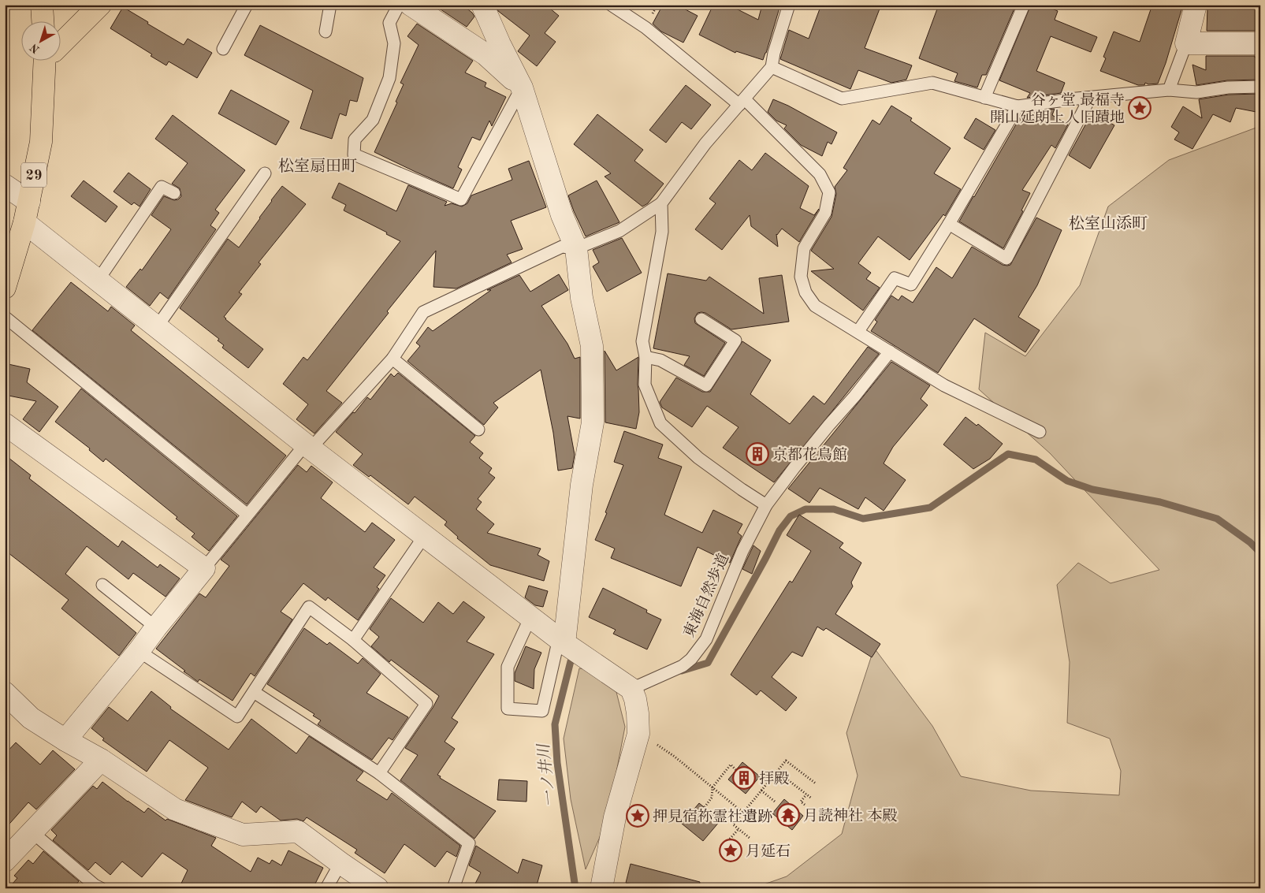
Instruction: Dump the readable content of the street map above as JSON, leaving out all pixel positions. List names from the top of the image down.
{
  "streets": {
    "main road": ["29"],
    "lane": ["東海自然歩道"]
  },
  "districts": ["松室扇田町", "松室山添町"],
  "water": ["一ノ井川"],
  "places": {
    "place": ["谷ヶ堂 最福寺 開山延朗上人旧蹟地", "押見宿祢霊社遺跡", "月延石"],
    "building": ["京都花鳥館", "拝殿"],
    "temple": ["月読神社 本殿"]
  },
  "north": "bottom left"
}
